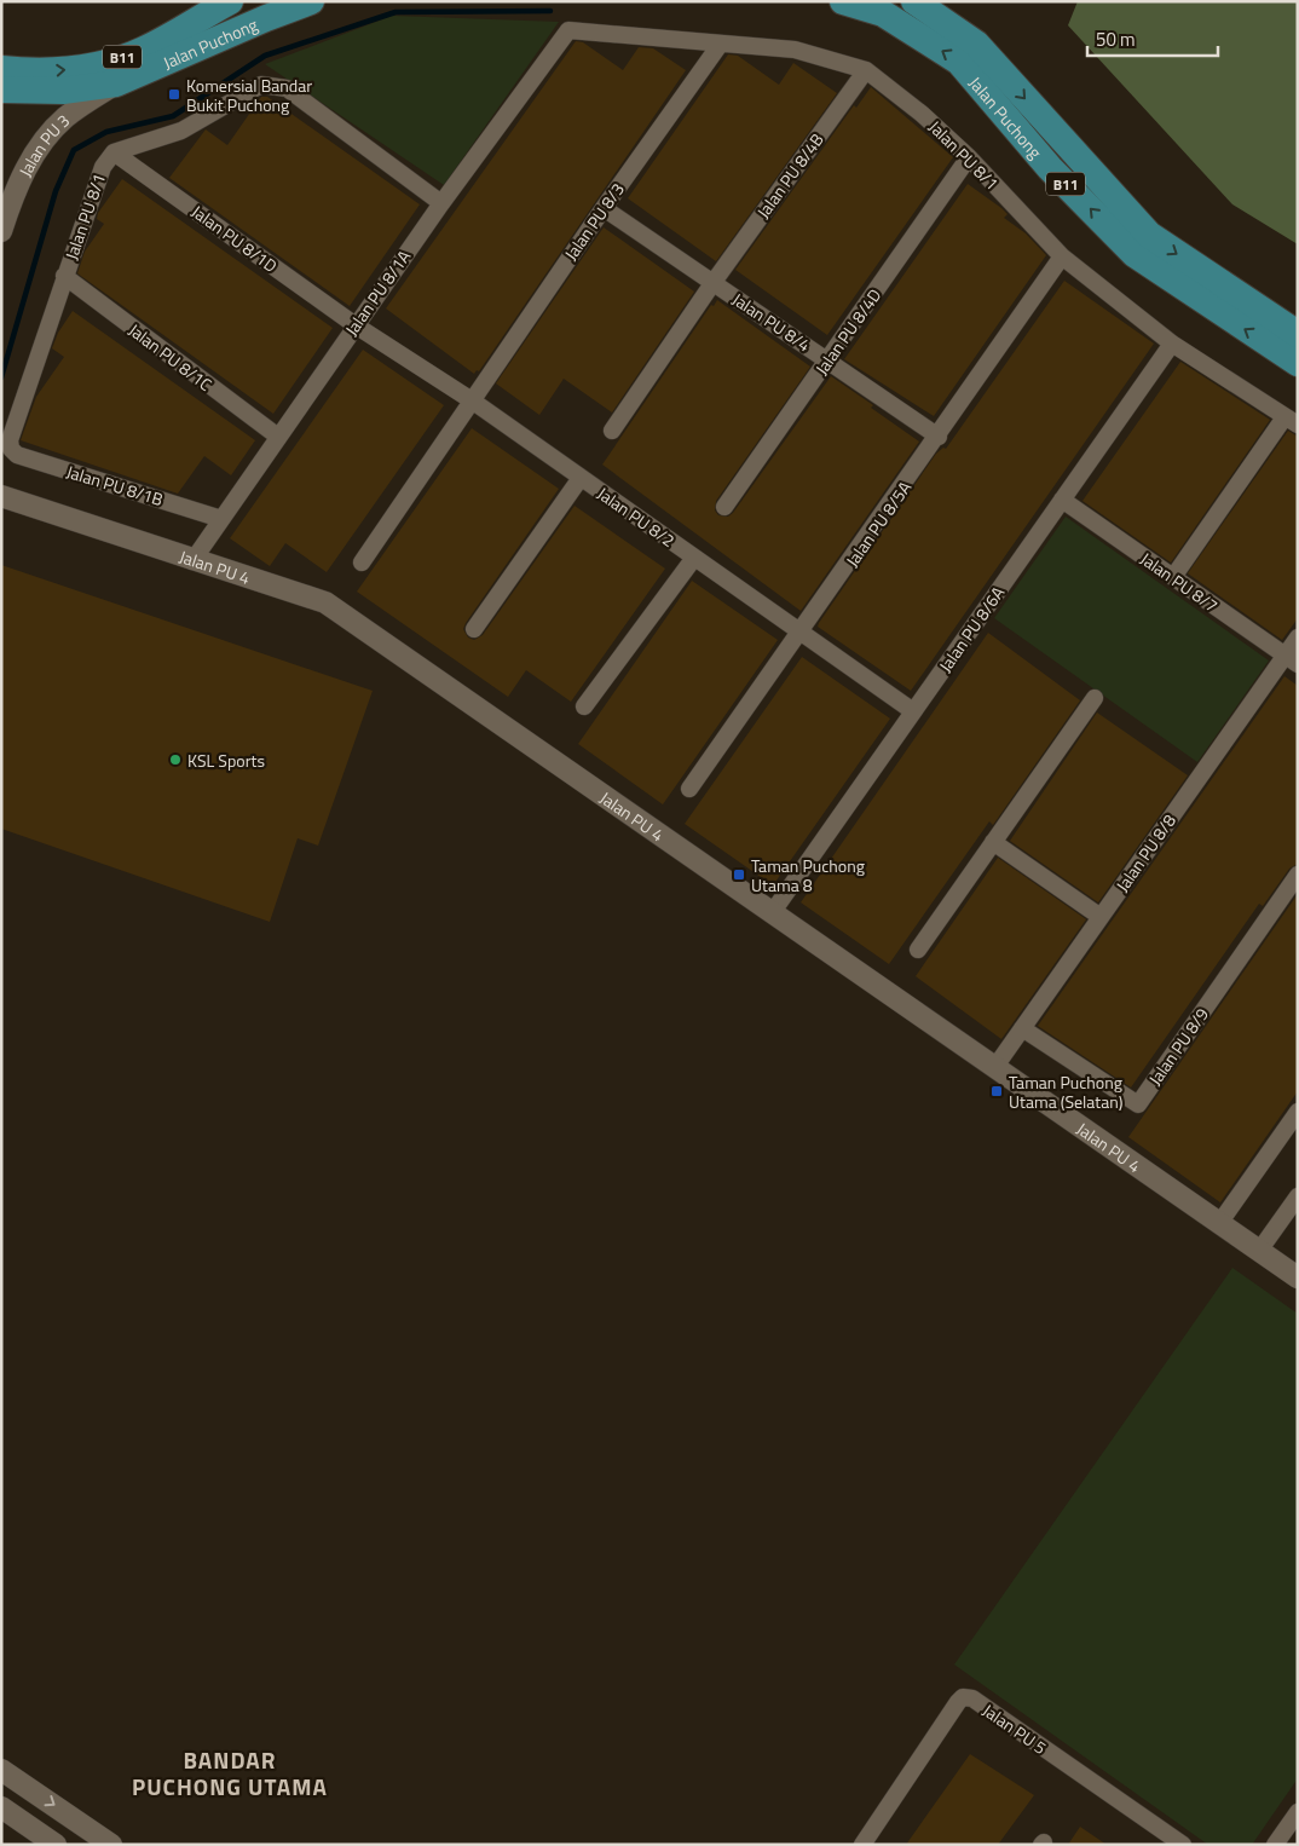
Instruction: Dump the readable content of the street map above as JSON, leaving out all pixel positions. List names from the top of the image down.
{
  "streets": {
    "main road": ["Jalan Puchong", "B11"],
    "street": [
      "Jalan PU 3",
      "Jalan PU 8/1",
      "Jalan PU 8/4B",
      "Jalan PU 8/3",
      "Jalan PU 8/1D",
      "Jalan PU 8/1A",
      "Jalan PU 8/4",
      "Jalan PU 8/4D",
      "Jalan PU 8/1C",
      "Jalan PU 8/1B",
      "Jalan PU 8/2",
      "Jalan PU 8/5A",
      "Jalan PU 4",
      "Jalan PU 8/7",
      "Jalan PU 8/6A",
      "Jalan PU 8/8",
      "Jalan PU 8/9",
      "Jalan PU 5"
    ]
  },
  "crossings": [
    ["Jalan Puchong", "Jalan PU 3"],
    ["Jalan PU 8/1", "Jalan PU 8/4B"],
    ["Jalan PU 8/1", "Jalan PU 8/3"],
    ["Jalan PU 8/1", "Jalan PU 8/1D"],
    ["Jalan PU 8/1", "Jalan PU 8/1A"],
    ["Jalan PU 8/1", "Jalan PU 8/4D"],
    ["Jalan PU 8/1", "Jalan PU 8/1C"],
    ["Jalan PU 8/1", "Jalan PU 8/1B"],
    ["Jalan PU 8/1", "Jalan PU 8/5A"],
    ["Jalan PU 8/1", "Jalan PU 8/6A"],
    ["Jalan PU 8/4B", "Jalan PU 8/4"],
    ["Jalan PU 8/3", "Jalan PU 8/4"],
    ["Jalan PU 8/3", "Jalan PU 8/2"],
    ["Jalan PU 8/1D", "Jalan PU 8/1A"],
    ["Jalan PU 8/1D", "Jalan PU 8/2"],
    ["Jalan PU 8/1A", "Jalan PU 8/1C"],
    ["Jalan PU 8/1A", "Jalan PU 8/1B"],
    ["Jalan PU 8/1A", "Jalan PU 8/2"],
    ["Jalan PU 8/1A", "Jalan PU 4"],
    ["Jalan PU 8/4", "Jalan PU 8/4D"],
    ["Jalan PU 8/4", "Jalan PU 8/5A"],
    ["Jalan PU 8/2", "Jalan PU 8/5A"],
    ["Jalan PU 8/2", "Jalan PU 8/6A"],
    ["Jalan PU 4", "Jalan PU 8/6A"],
    ["Jalan PU 4", "Jalan PU 8/8"],
    ["Jalan PU 8/7", "Jalan PU 8/6A"],
    ["Jalan PU 8/7", "Jalan PU 8/8"],
    ["Jalan PU 8/8", "Jalan PU 8/9"]
  ],
  "districts": ["BANDAR PUCHONG UTAMA"],
  "places": {
    "transit": ["Komersial Bandar Bukit Puchong", "Taman Puchong Utama 8", "Taman Puchong Utama (Selatan)"],
    "other": ["KSL Sports"]
  },
  "scale_bar": "50 m"
}
